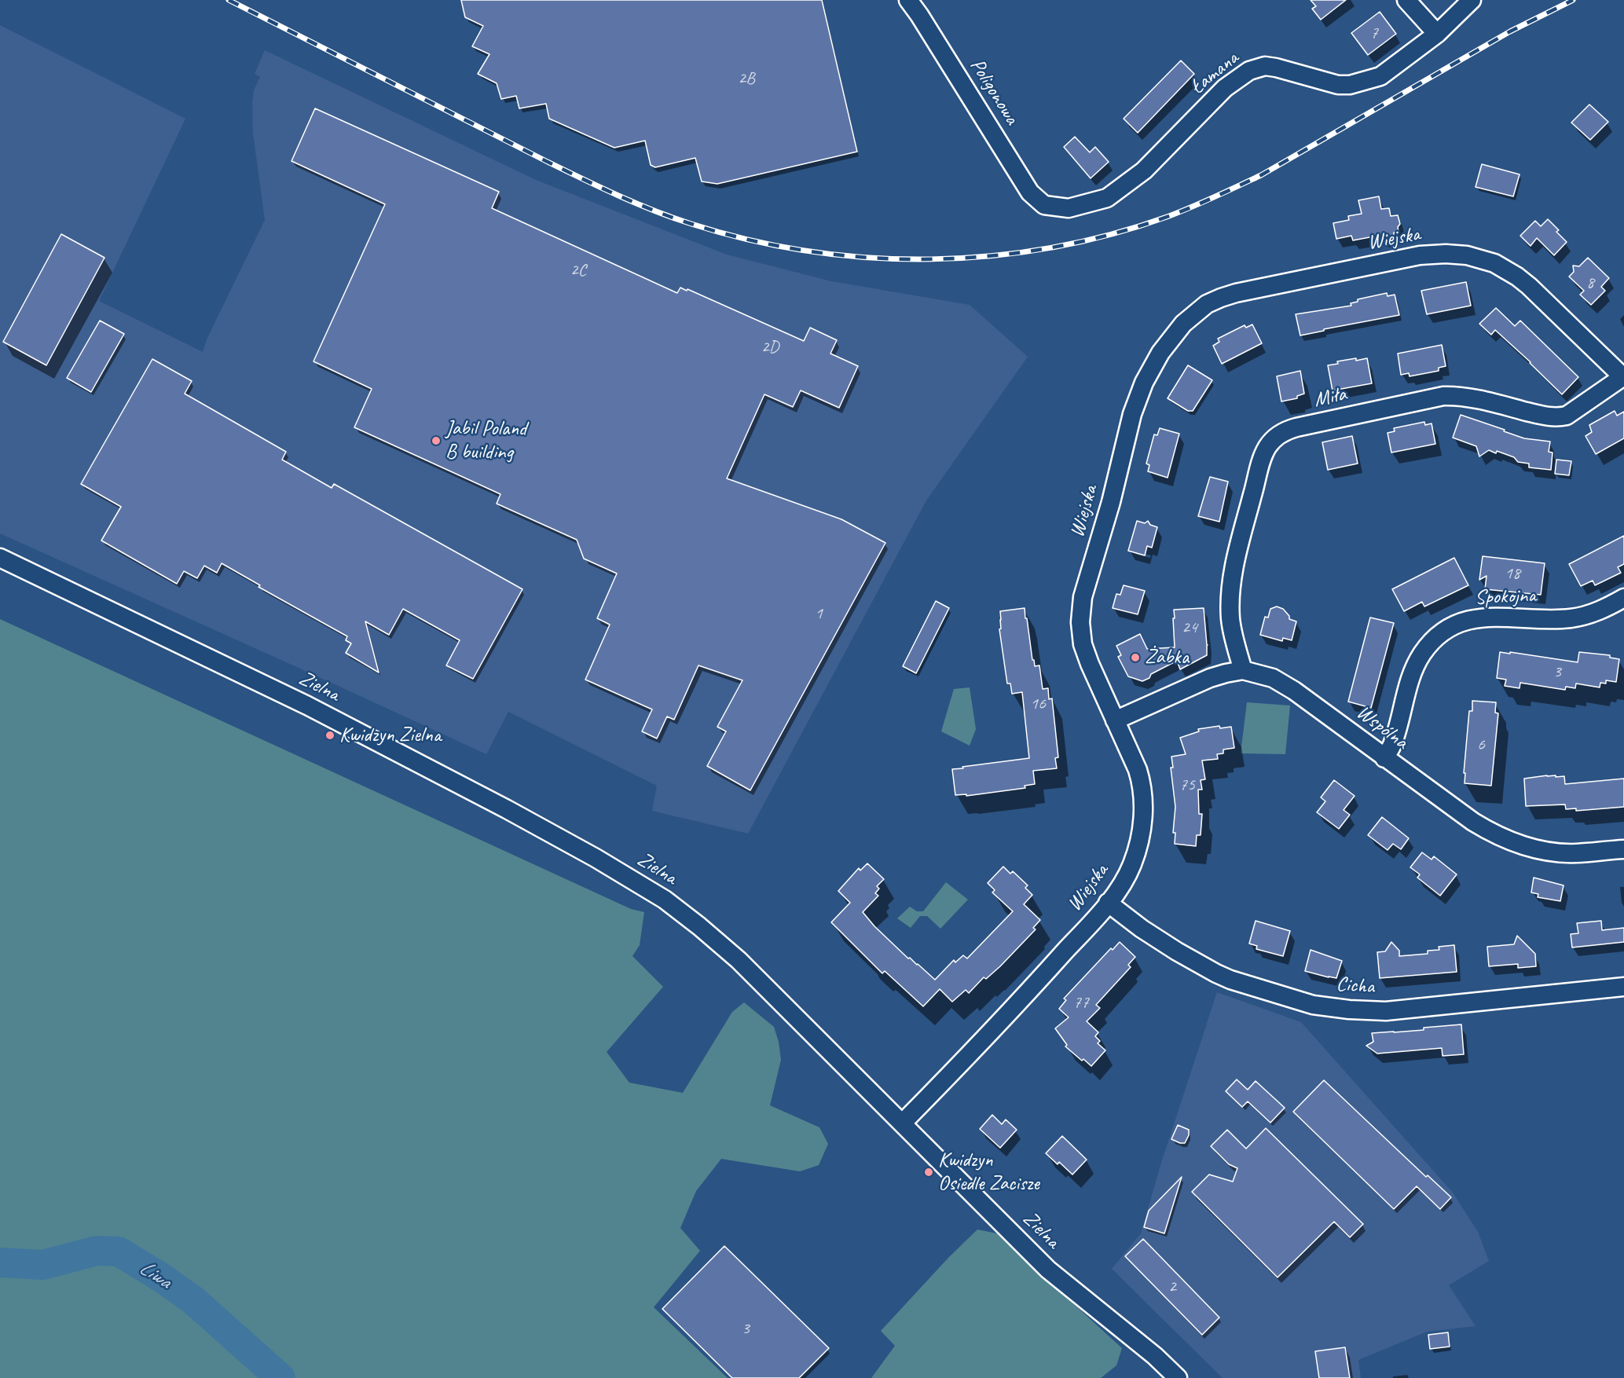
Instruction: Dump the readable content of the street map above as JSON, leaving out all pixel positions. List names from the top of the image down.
{
  "streets": {
    "street": [
      "Łamana",
      "Poligonowa",
      "Wiejska",
      "Miła",
      "Spokojna",
      "Zielna",
      "Wspólna",
      "Cicha"
    ]
  },
  "crossings": [
    ["Łamana", "Poligonowa"],
    ["Wiejska", "Miła"],
    ["Wiejska", "Zielna"],
    ["Wiejska", "Wspólna"],
    ["Wiejska", "Cicha"],
    ["Miła", "Wspólna"],
    ["Spokojna", "Wspólna"]
  ],
  "water": ["Liwa"],
  "places": [
    "Jabil Poland B building",
    "Żabka",
    "Kwidzyn Zielna",
    "Kwidzyn Osiedle Zacisze"
  ],
  "house_numbers": [
    "7",
    "2B",
    "2C",
    "8",
    "2D",
    "18",
    "1",
    "24",
    "3",
    "16",
    "6",
    "75",
    "77",
    "2",
    "3"
  ]
}
